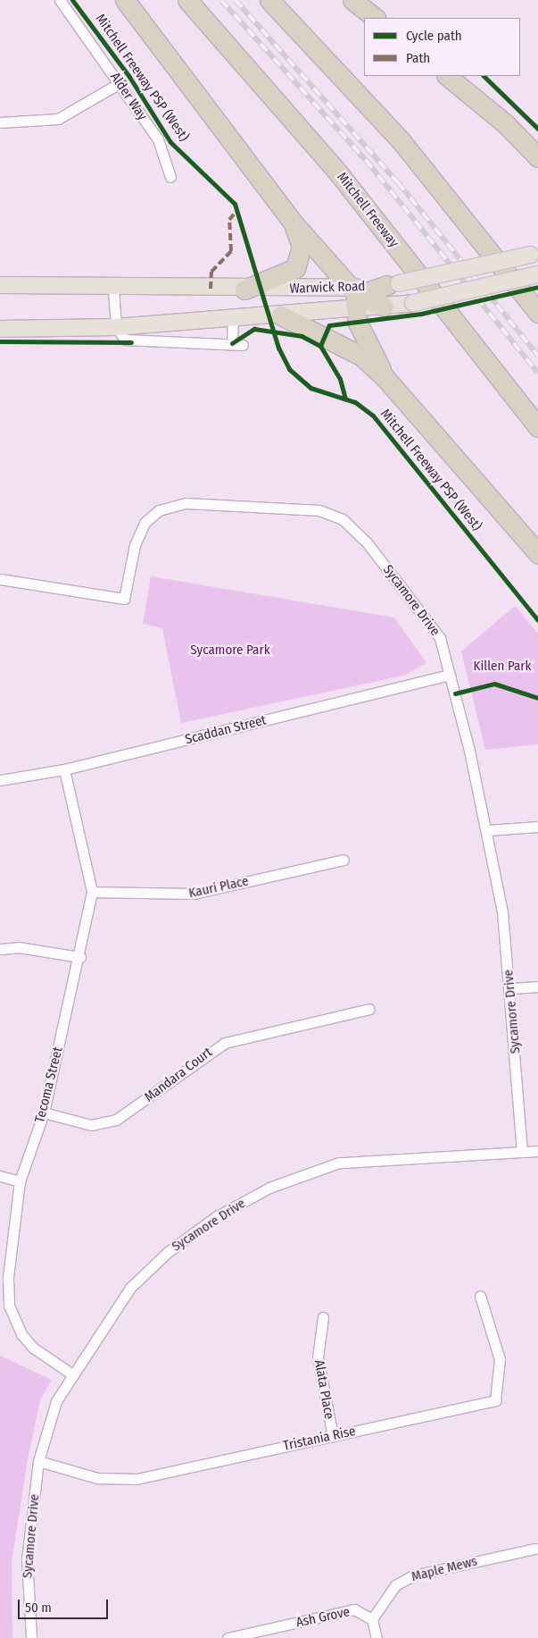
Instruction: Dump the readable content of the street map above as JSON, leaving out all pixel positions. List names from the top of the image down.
{
  "streets": {
    "highway": ["Mitchell Freeway"],
    "main road": ["Warwick Road"],
    "street": [
      "Alder Way",
      "Sycamore Drive",
      "Scaddan Street",
      "Kauri Place",
      "Mandara Court",
      "Tecoma Street",
      "Alata Place",
      "Tristania Rise",
      "Maple Mews",
      "Ash Grove"
    ],
    "cycle path": ["Mitchell Freeway PSP (West)"]
  },
  "crossings": [
    ["Sycamore Drive", "Scaddan Street"],
    ["Sycamore Drive", "Tecoma Street"],
    ["Sycamore Drive", "Tristania Rise"],
    ["Scaddan Street", "Tecoma Street"],
    ["Kauri Place", "Tecoma Street"],
    ["Mandara Court", "Tecoma Street"],
    ["Alata Place", "Tristania Rise"],
    ["Maple Mews", "Ash Grove"]
  ],
  "parks": ["Sycamore Park", "Killen Park"],
  "legend": ["Cycle path", "Path"],
  "scale_bar": "50 m"
}
